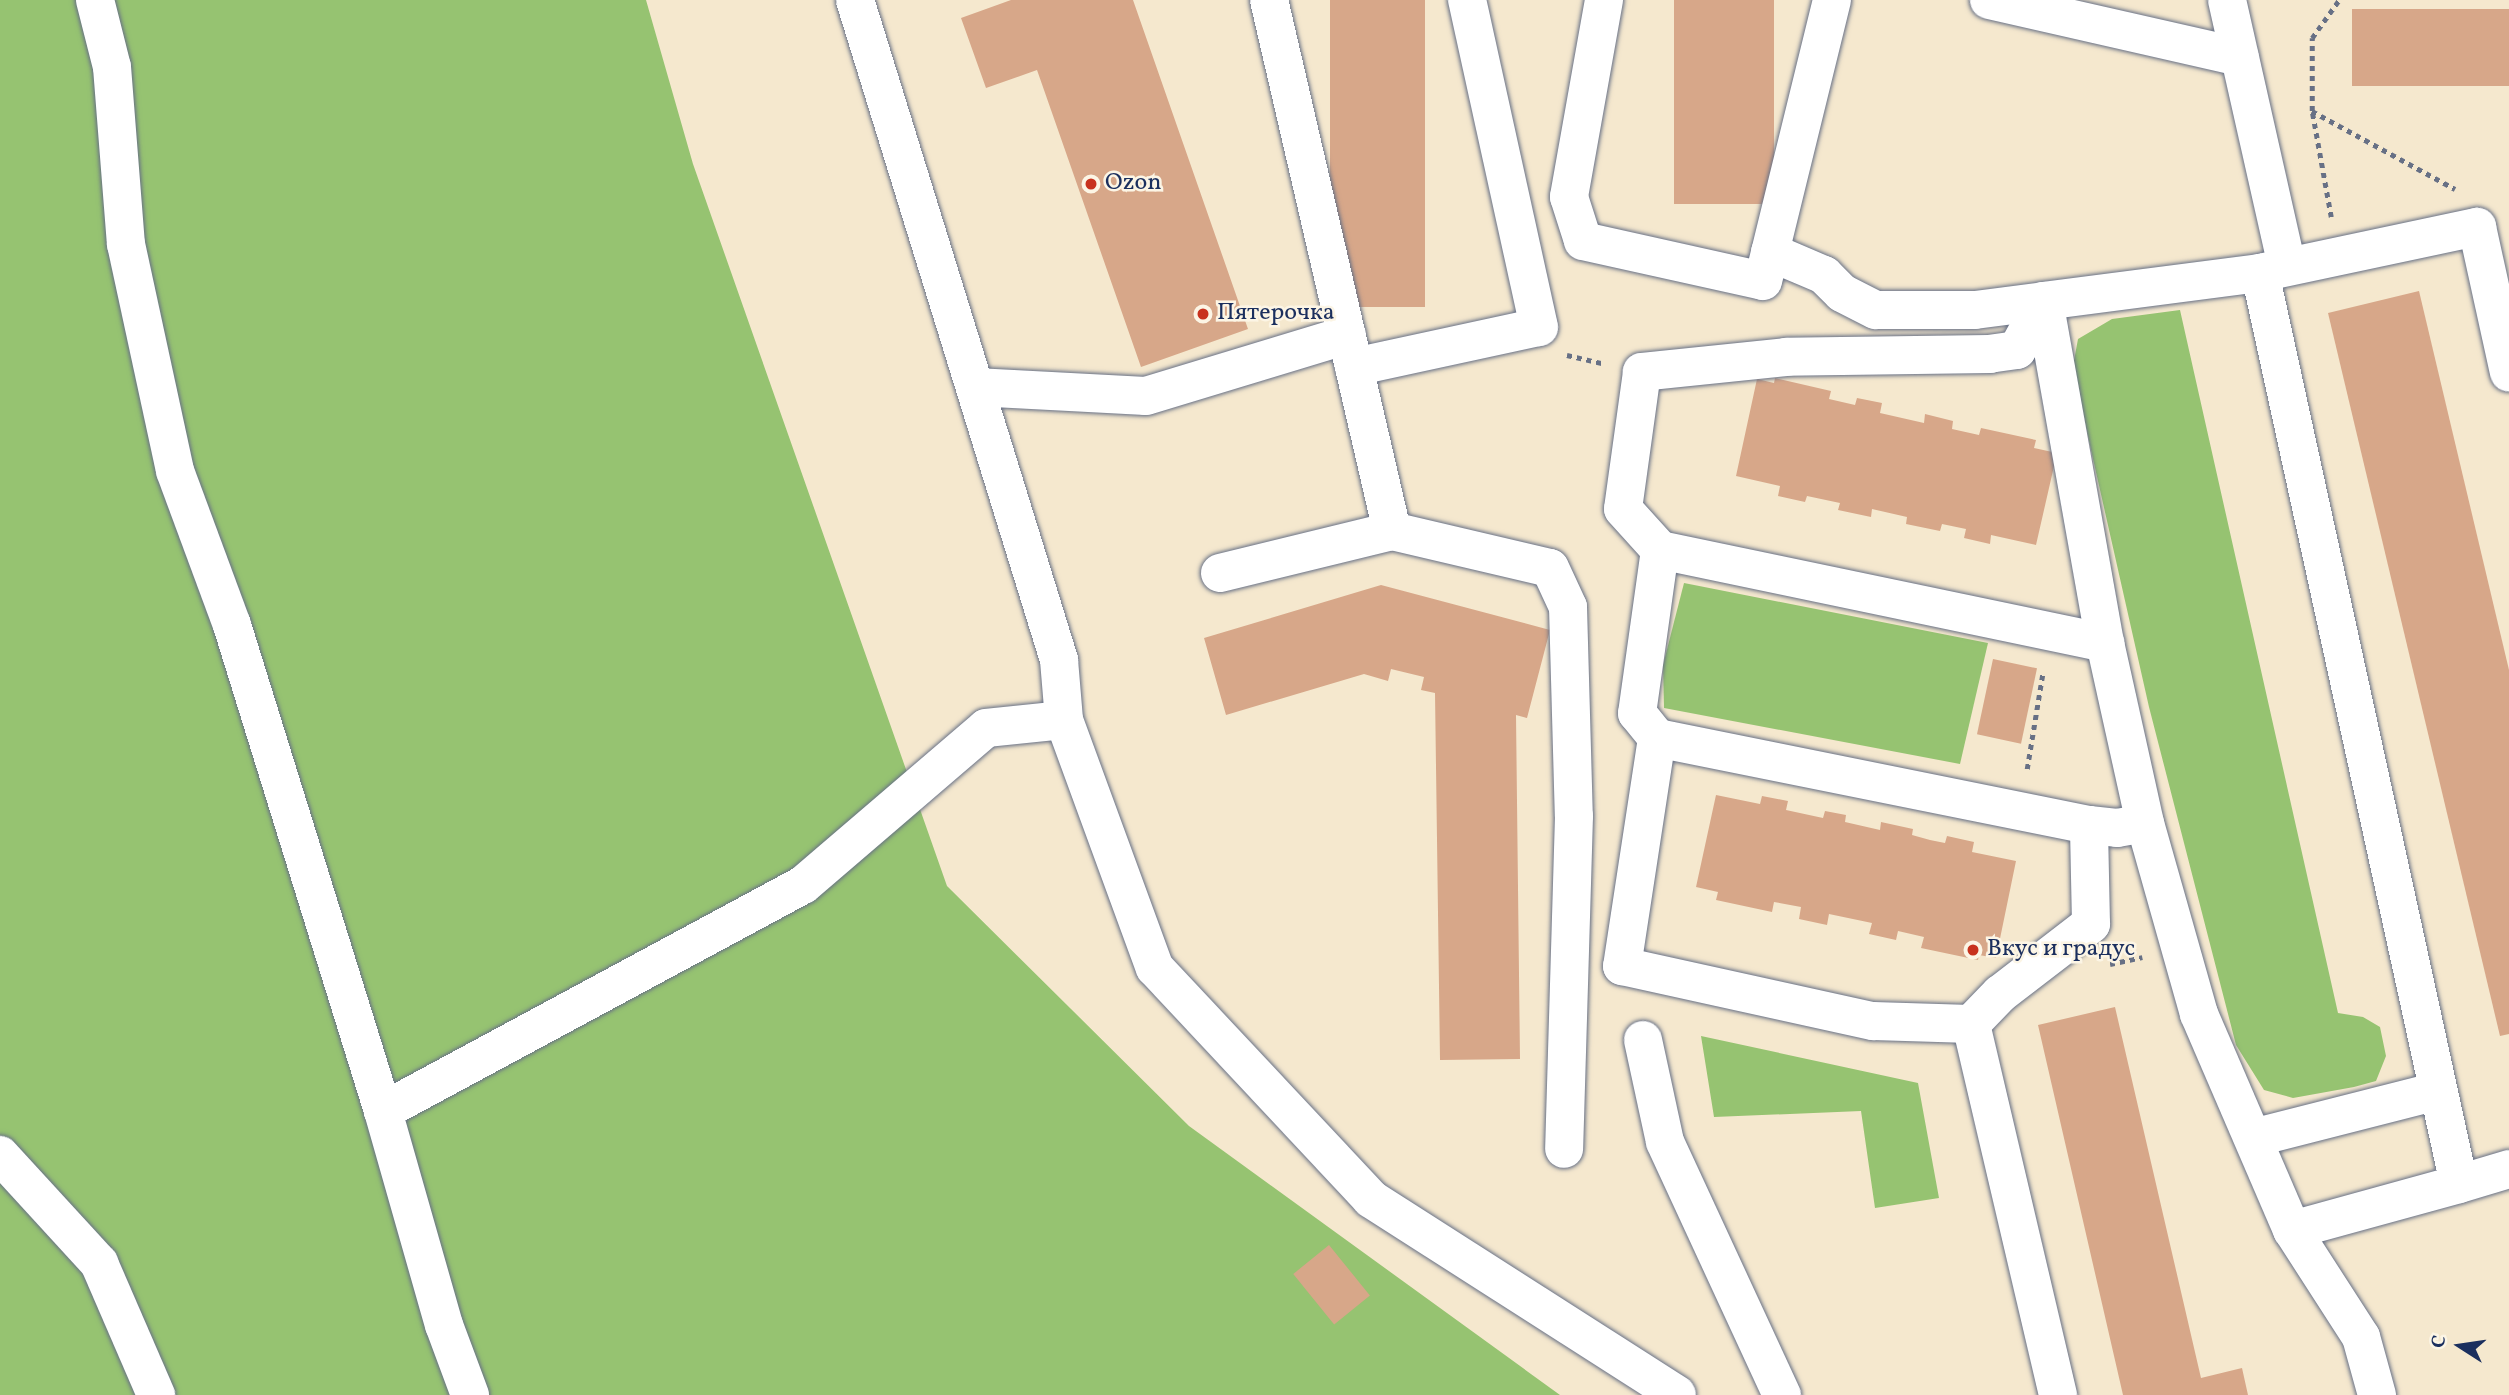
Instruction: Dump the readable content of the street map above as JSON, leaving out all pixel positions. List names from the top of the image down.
{
  "places": ["Ozon", "Пятерочка", "Вкус и градус"],
  "north": "left"
}
